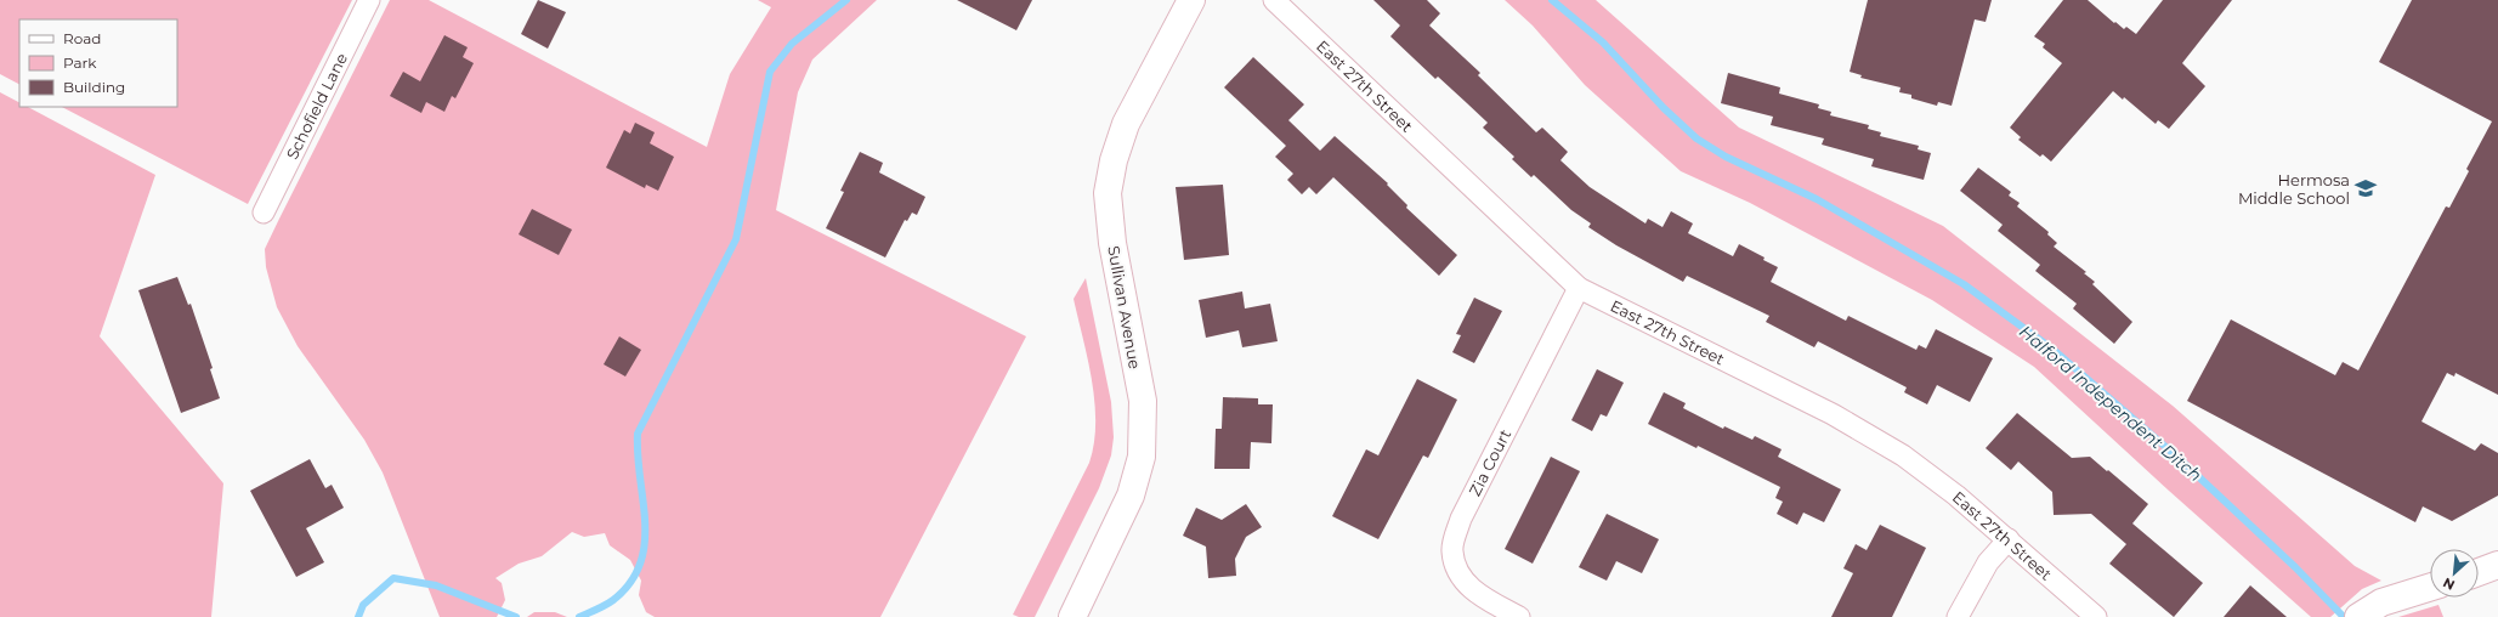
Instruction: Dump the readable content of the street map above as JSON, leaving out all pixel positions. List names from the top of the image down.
{
  "streets": {
    "main road": ["Sullivan Avenue"],
    "street": ["East 27th Street", "Schofield Lane", "Zia Court"]
  },
  "crossings": [
    ["East 27th Street", "Zia Court"]
  ],
  "water": ["Halford Independent Ditch"],
  "places": {
    "school or university": ["Hermosa Middle School"]
  },
  "legend": ["Road", "Park", "Building"],
  "north": "bottom left"
}
